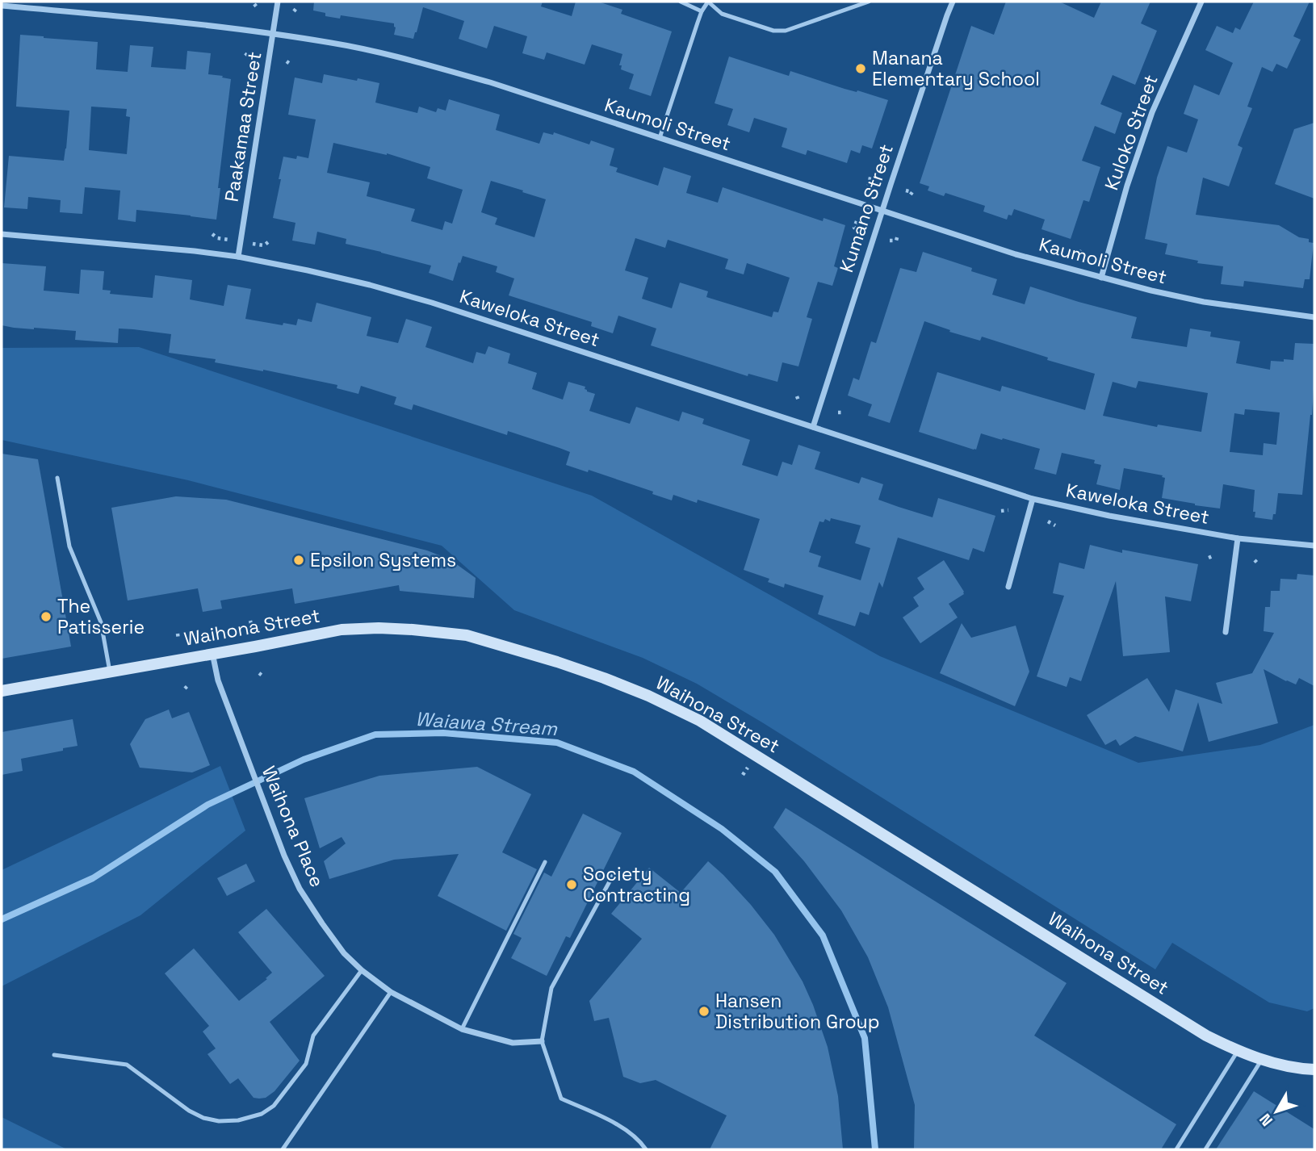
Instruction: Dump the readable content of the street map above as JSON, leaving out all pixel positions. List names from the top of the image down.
{
  "streets": {
    "street": [
      "Kaumoli Street",
      "Paakamaa Street",
      "Kuloko Street",
      "Kumano Street",
      "Kaweloka Street",
      "Waihona Street",
      "Waihona Place"
    ]
  },
  "crossings": [
    ["Kaumoli Street", "Paakamaa Street"],
    ["Kaumoli Street", "Kuloko Street"],
    ["Kaumoli Street", "Kumano Street"],
    ["Paakamaa Street", "Kaweloka Street"],
    ["Kumano Street", "Kaweloka Street"],
    ["Waihona Street", "Waihona Place"]
  ],
  "water": ["Waiawa Stream"],
  "places": [
    "Manana Elementary School",
    "Epsilon Systems",
    "The Patisserie",
    "Society Contracting",
    "Hansen Distribution Group"
  ],
  "north": "bottom left"
}
